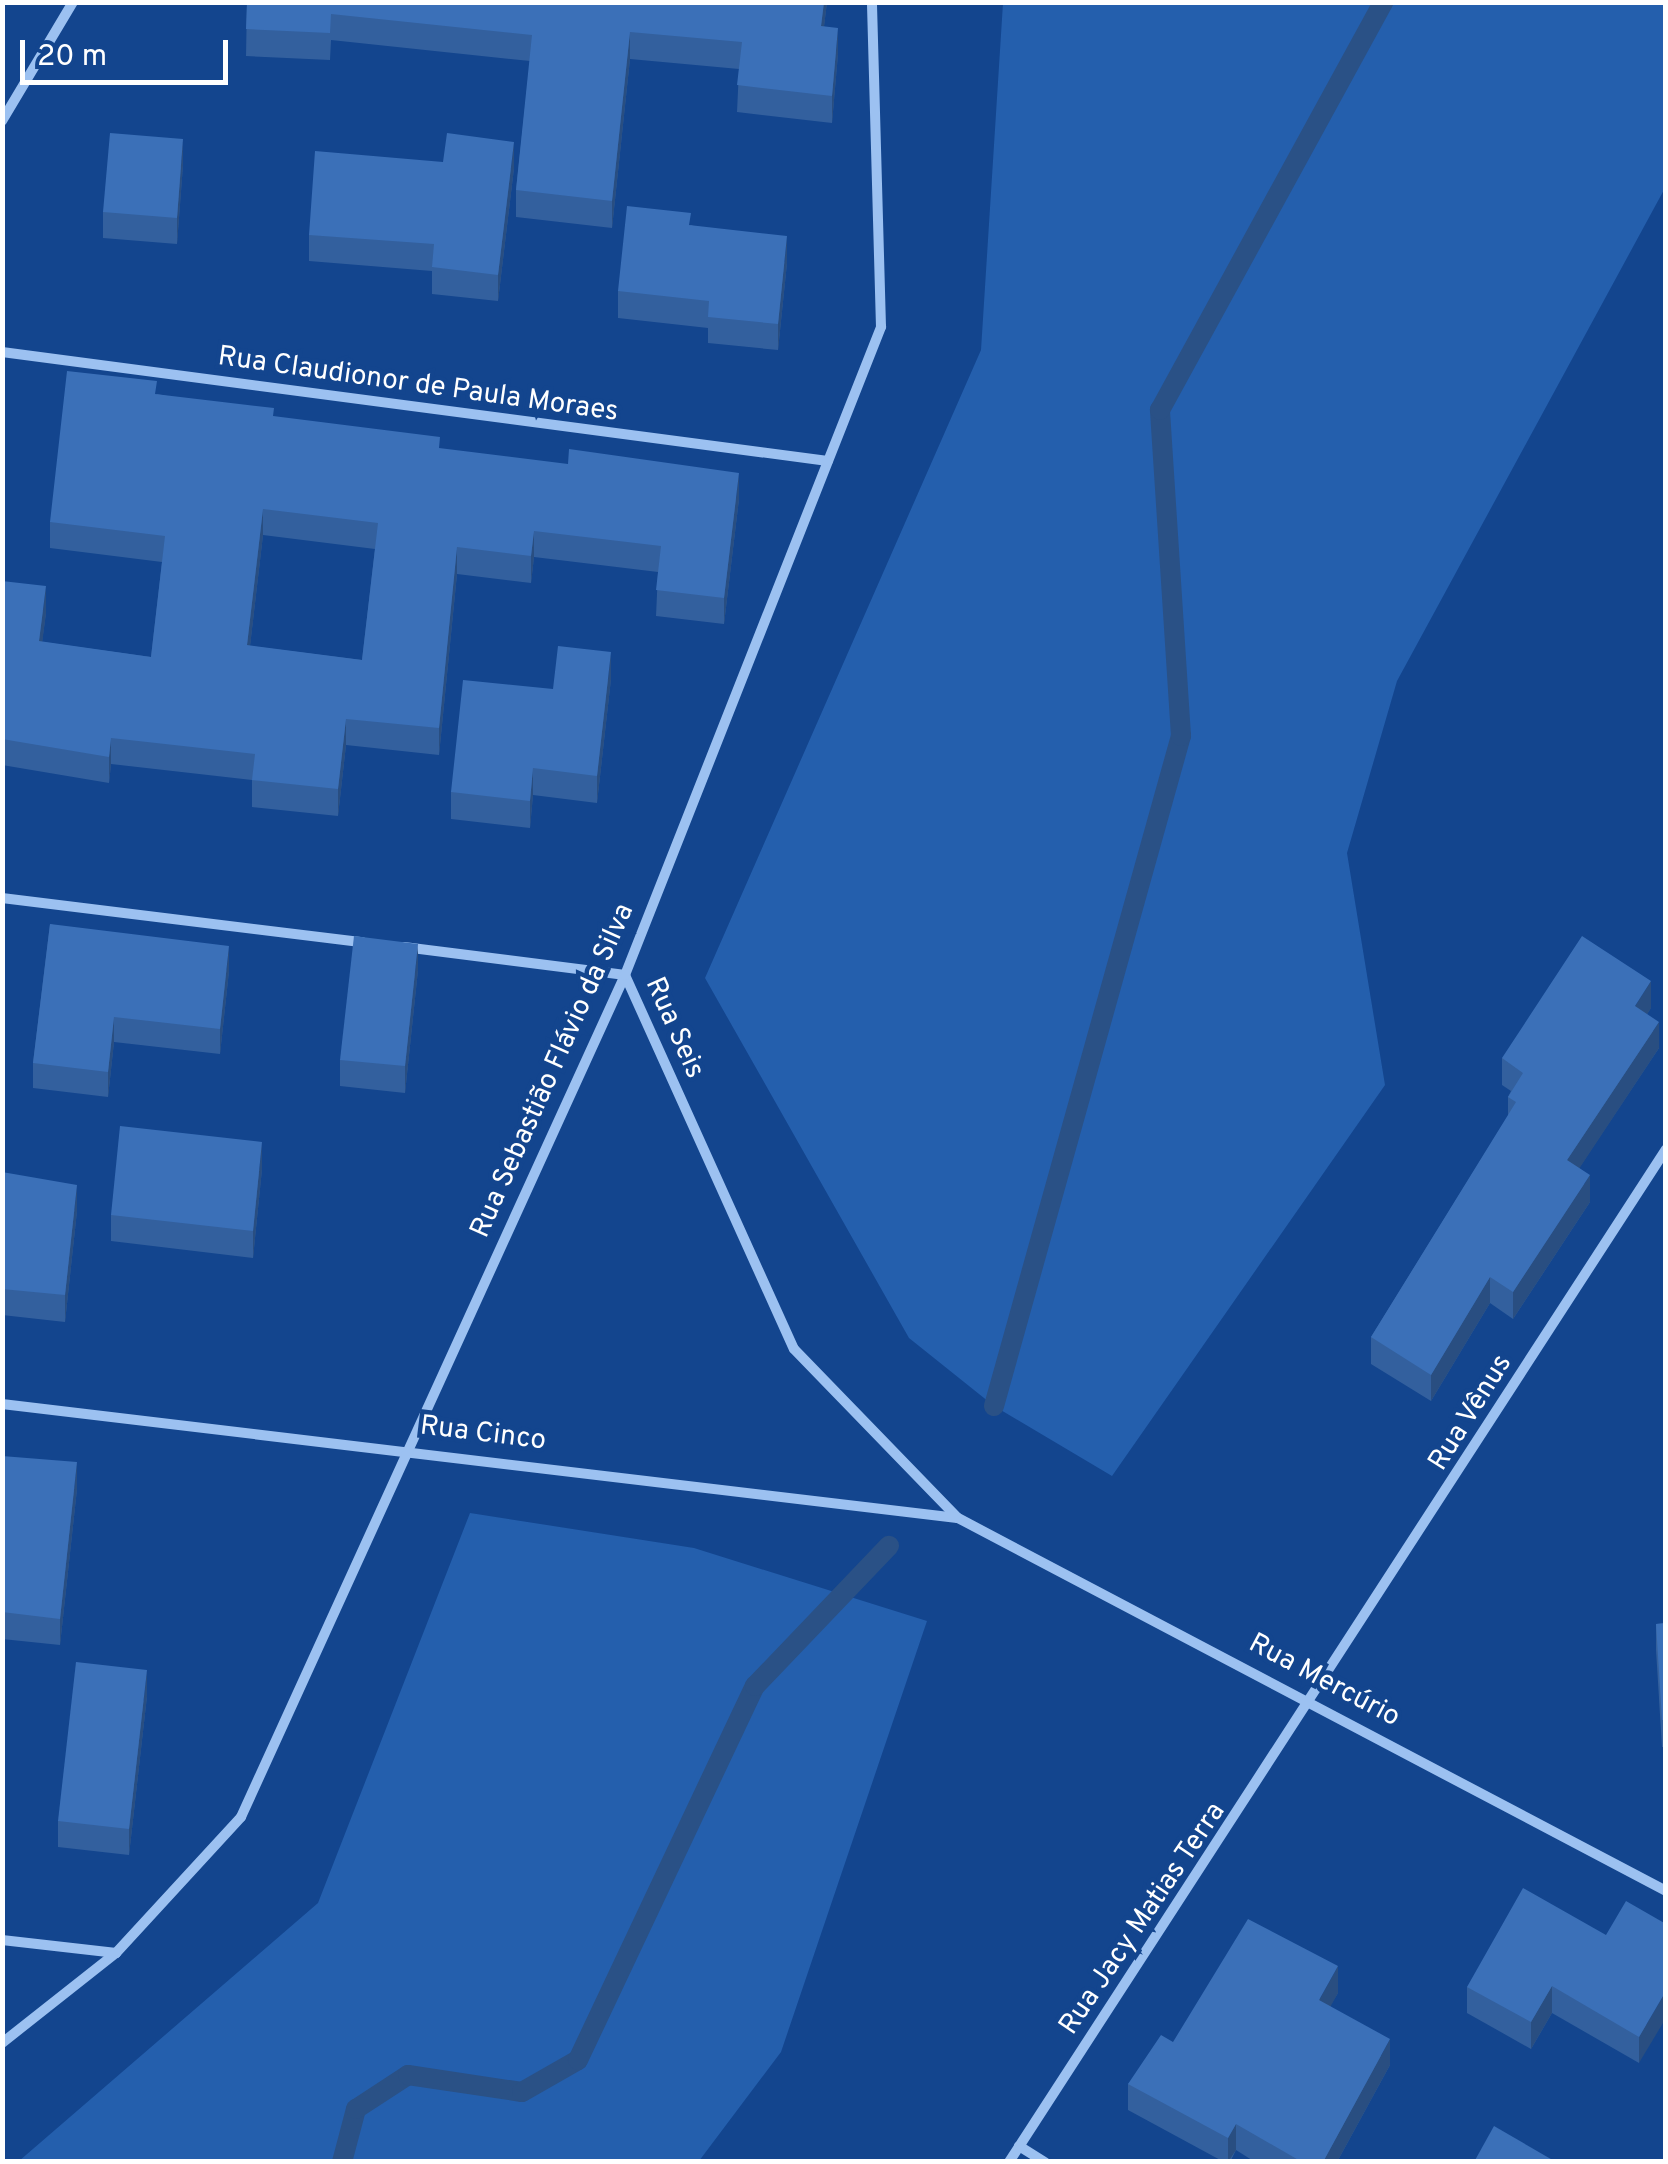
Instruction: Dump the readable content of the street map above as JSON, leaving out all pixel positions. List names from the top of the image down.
{
  "streets": {
    "street": [
      "Rua Claudionor de Paula Moraes",
      "Rua Seis",
      "Rua Sebastião Flávio da Silva",
      "Rua Vênus",
      "Rua Cinco",
      "Rua Mercúrio",
      "Rua Jacy Matias Terra"
    ]
  },
  "crossings": [
    ["Rua Claudionor de Paula Moraes", "Rua Sebastião Flávio da Silva"],
    ["Rua Seis", "Rua Sebastião Flávio da Silva"],
    ["Rua Seis", "Rua Cinco"],
    ["Rua Seis", "Rua Mercúrio"],
    ["Rua Sebastião Flávio da Silva", "Rua Cinco"],
    ["Rua Vênus", "Rua Mercúrio"],
    ["Rua Vênus", "Rua Jacy Matias Terra"],
    ["Rua Cinco", "Rua Mercúrio"],
    ["Rua Mercúrio", "Rua Jacy Matias Terra"]
  ],
  "scale_bar": "20 m"
}
